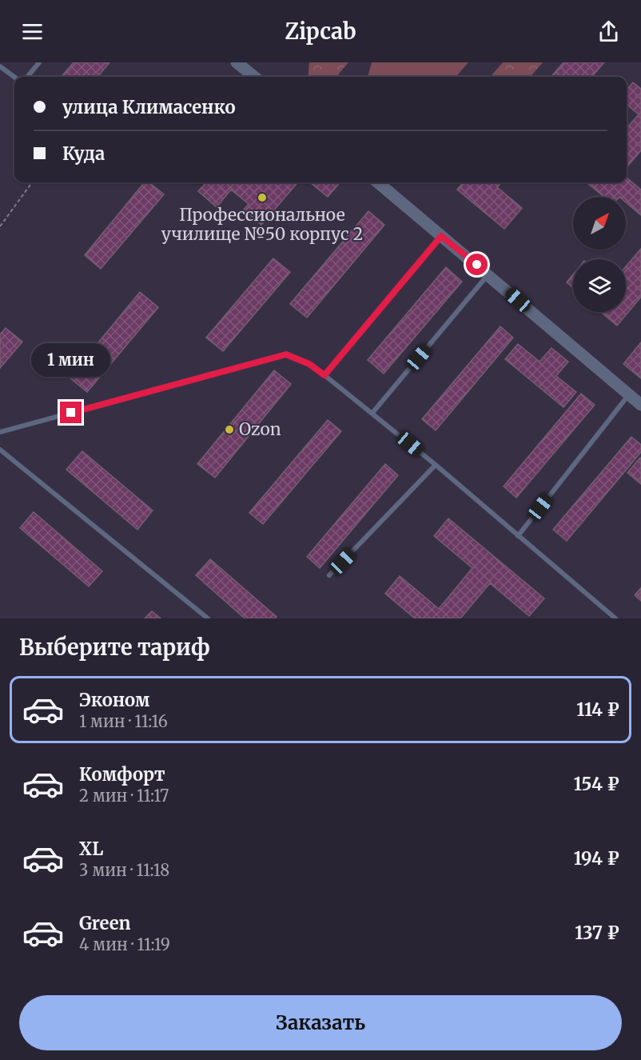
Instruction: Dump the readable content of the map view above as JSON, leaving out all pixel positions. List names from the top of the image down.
{
  "places": ["Профессиональное училище №50 корпус 2", "Ozon"],
  "north": "top right",
  "page": {
    "header": "Zipcab",
    "banner": ["улица Климасенко", "Куда"],
    "bubble": "1 мин",
    "heading": "Выберите тариф",
    "list": [
      {
        "name": "Эконом",
        "note": "1 мин · 11:16",
        "value": "114 ₽"
      },
      {
        "name": "Комфорт",
        "note": "2 мин · 11:17",
        "value": "154 ₽"
      },
      {
        "name": "XL",
        "note": "3 мин · 11:18",
        "value": "194 ₽"
      },
      {
        "name": "Green",
        "note": "4 мин · 11:19",
        "value": "137 ₽"
      }
    ],
    "buttons": "Заказать"
  }
}
